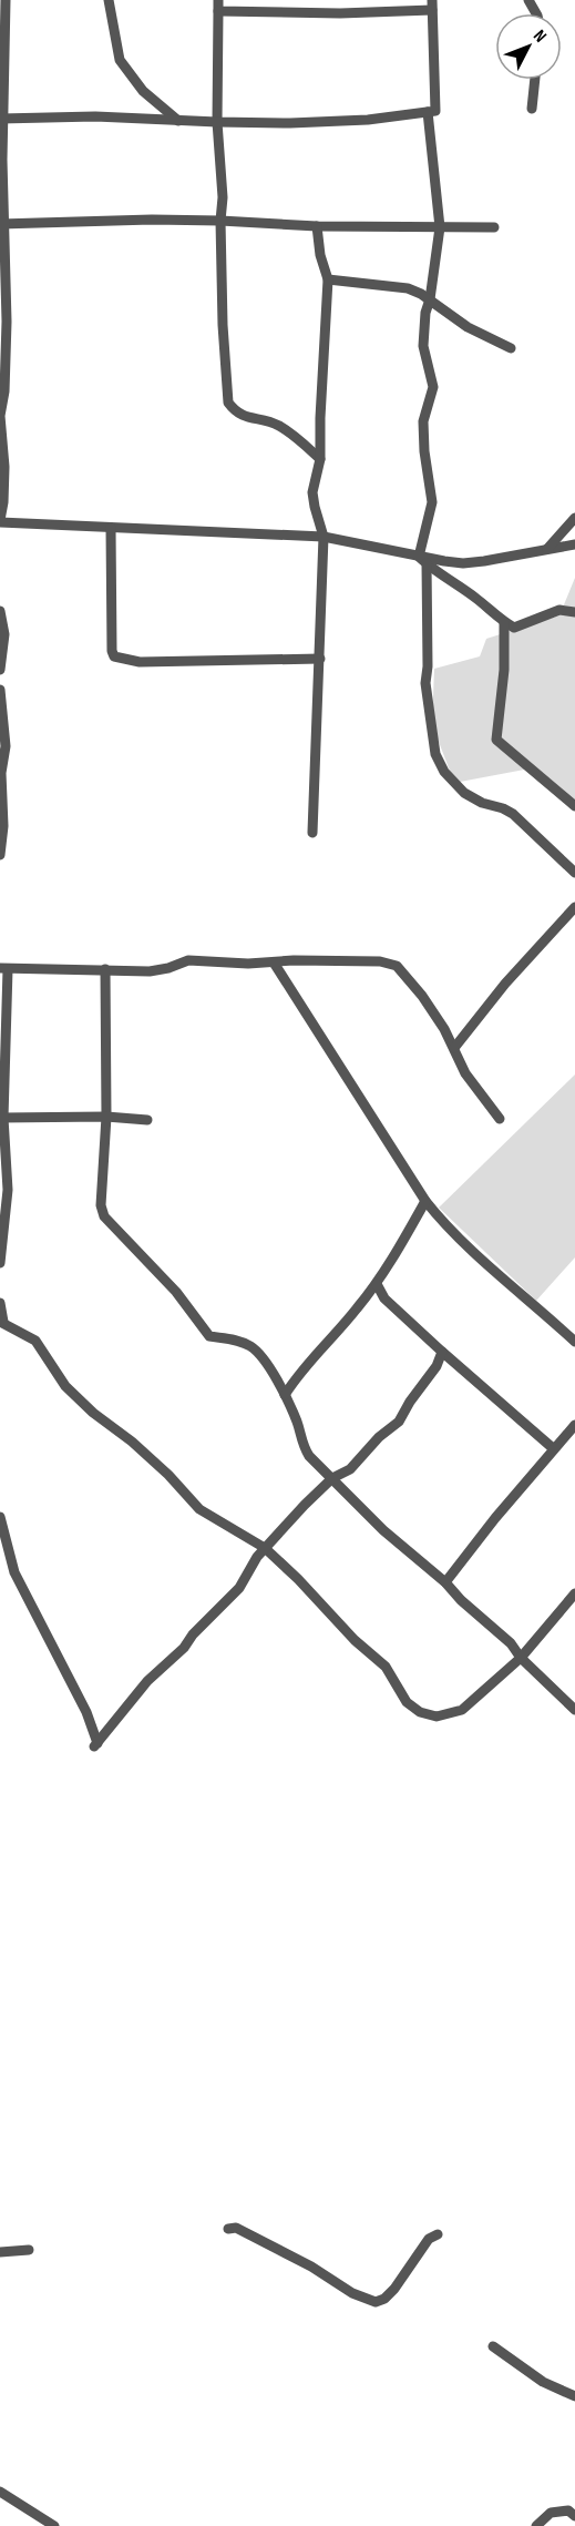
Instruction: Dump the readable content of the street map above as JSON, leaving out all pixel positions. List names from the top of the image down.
{
  "north": "top right"
}
